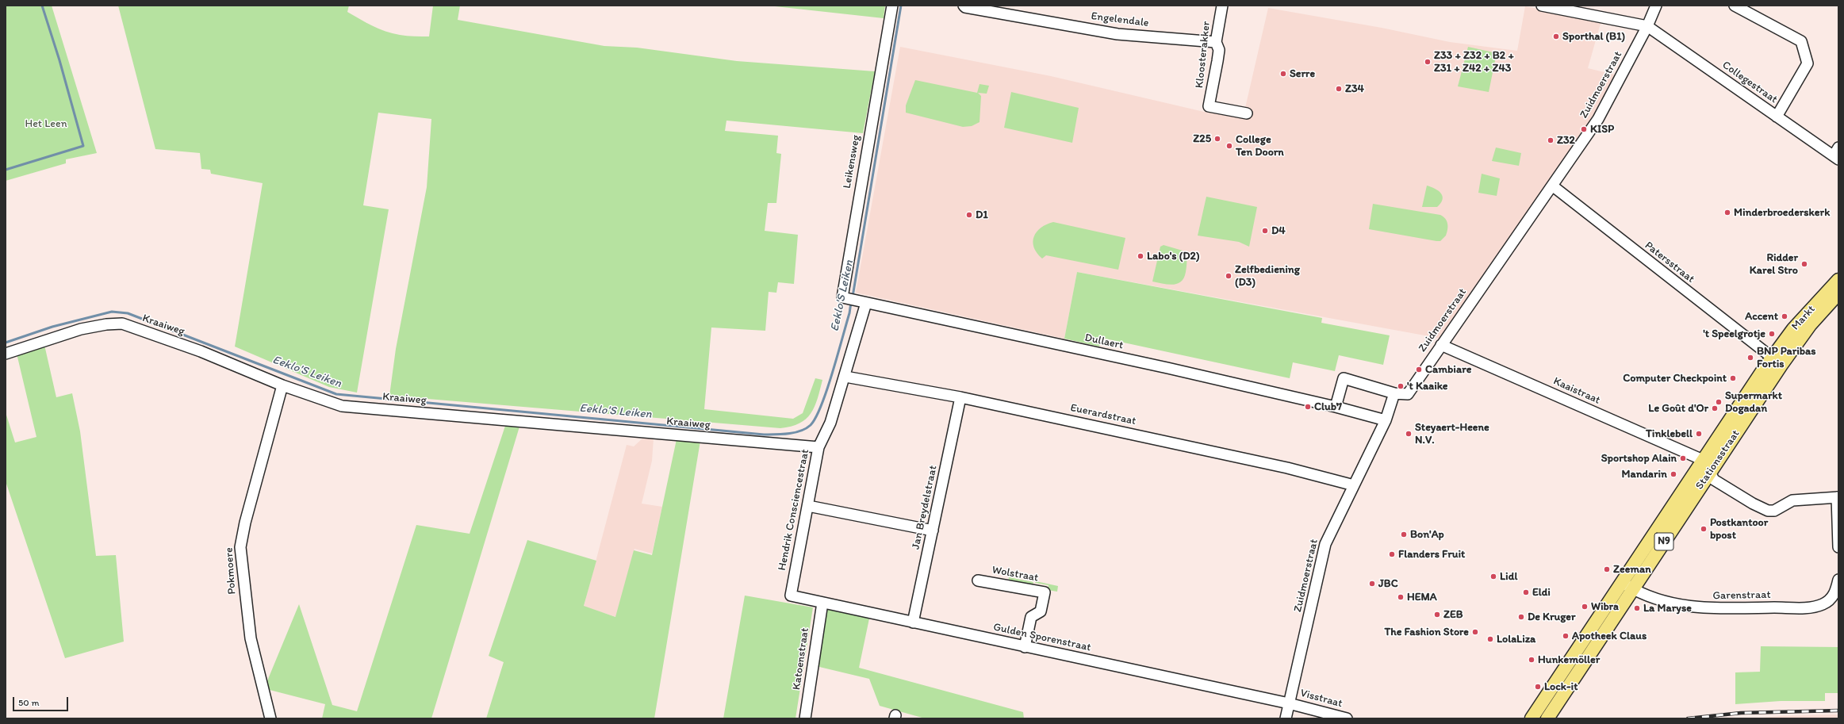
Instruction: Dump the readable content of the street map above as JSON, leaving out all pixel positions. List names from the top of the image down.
{
  "streets": {
    "main road": ["Markt", "Stationsstraat", "N9"],
    "street": [
      "Engelendale",
      "Kloosterakker",
      "Collegestraat",
      "Zuidmoerstraat",
      "Leikensweg",
      "Patersstraat",
      "Kraaiweg",
      "Dullaert",
      "Kaaistraat",
      "Euerardstraat",
      "Jan Breydelstraat",
      "Hendrik Consciencestraat",
      "Pokmoere",
      "Wolstraat",
      "Garenstraat",
      "Gulden Sporenstraat",
      "Katoenstraat",
      "Visstraat"
    ]
  },
  "crossings": [
    ["Engelendale", "Kloosterakker"],
    ["Collegestraat", "Zuidmoerstraat"],
    ["Zuidmoerstraat", "Patersstraat"],
    ["Zuidmoerstraat", "Dullaert"],
    ["Zuidmoerstraat", "Kaaistraat"],
    ["Zuidmoerstraat", "Euerardstraat"],
    ["Zuidmoerstraat", "Gulden Sporenstraat"],
    ["Zuidmoerstraat", "Visstraat"],
    ["Leikensweg", "Dullaert"],
    ["Leikensweg", "Hendrik Consciencestraat"],
    ["Patersstraat", "Stationsstraat"],
    ["Markt", "Stationsstraat"],
    ["Kraaiweg", "Hendrik Consciencestraat"],
    ["Kraaiweg", "Pokmoere"],
    ["Dullaert", "Hendrik Consciencestraat"],
    ["Kaaistraat", "Stationsstraat"],
    ["Euerardstraat", "Jan Breydelstraat"],
    ["Euerardstraat", "Hendrik Consciencestraat"],
    ["Stationsstraat", "Garenstraat"],
    ["Jan Breydelstraat", "Gulden Sporenstraat"],
    ["Hendrik Consciencestraat", "Gulden Sporenstraat"],
    ["Wolstraat", "Gulden Sporenstraat"],
    ["Gulden Sporenstraat", "Katoenstraat"],
    ["Gulden Sporenstraat", "Visstraat"]
  ],
  "water": ["Eeklo'S Leiken"],
  "parks": ["Het Leen"],
  "places": [
    "Sporthal (B1)",
    "Z33 + Z32 + B2 + Z31 + Z42 + Z43",
    "Serre",
    "Z34",
    "KISP",
    "Z25",
    "Z32",
    "College Ten Doorn",
    "Minderbroederskerk",
    "D1",
    "D4",
    "Labo's (D2)",
    "Ridder Karel Stro",
    "Zelfbediening (D3)",
    "Accent",
    "'t Speelgrotje",
    "BNP Paribas Fortis",
    "Cambiare",
    "Computer Checkpoint",
    "'t Kaaike",
    "Supermarkt Dogadan",
    "Club7",
    "Le Goût d'Or",
    "Steyaert-Heene N.V.",
    "Tinklebell",
    "Sportshop Alain",
    "Mandarin",
    "Postkantoor bpost",
    "Bon'Ap",
    "Flanders Fruit",
    "Zeeman",
    "Lidl",
    "JBC",
    "Eldi",
    "HEMA",
    "Wibra",
    "La Maryse",
    "ZEB",
    "De Kruger",
    "The Fashion Store",
    "Apotheek Claus",
    "LolaLiza",
    "Hunkemöller",
    "Lock-it"
  ],
  "scale_bar": "50 m"
}
